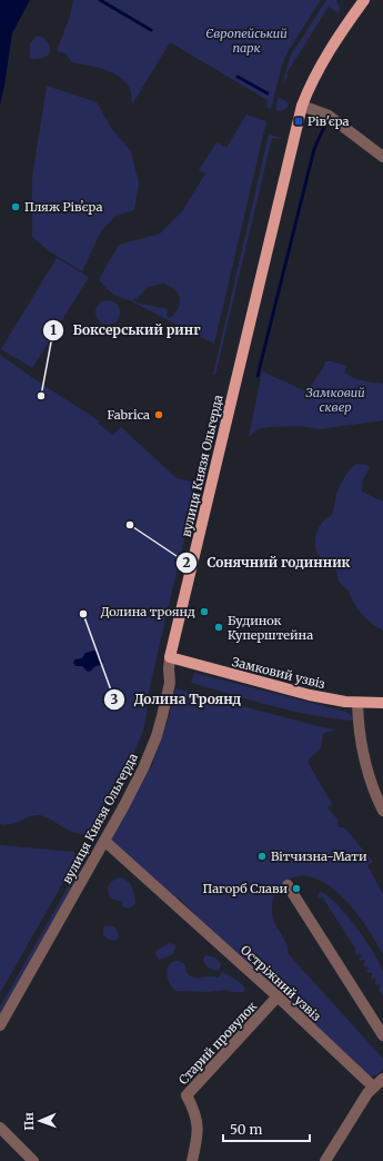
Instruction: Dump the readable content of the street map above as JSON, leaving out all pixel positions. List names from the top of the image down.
{
  "streets": {
    "main road": ["вулиця Князя Ольгерда", "Замковий узвіз"],
    "street": ["Остріжний узвіз", "Старий провулок"]
  },
  "crossings": [
    ["вулиця Князя Ольгерда", "Замковий узвіз"],
    ["вулиця Князя Ольгерда", "Остріжний узвіз"],
    ["Остріжний узвіз", "Старий провулок"]
  ],
  "parks": ["Європейський парк", "Замковий сквер"],
  "places": {
    "transit": ["Рів'єра"],
    "other": [
      "Пляж Рівʼєра",
      "Боксерський ринг",
      "Fabrica",
      "Сонячний годинник",
      "Долина троянд",
      "Долина Троянд",
      "Будинок Куперштейна",
      "Вітчизна-Мати",
      "Пагорб Слави"
    ]
  },
  "scale_bar": "50 m",
  "north": "left"
}
